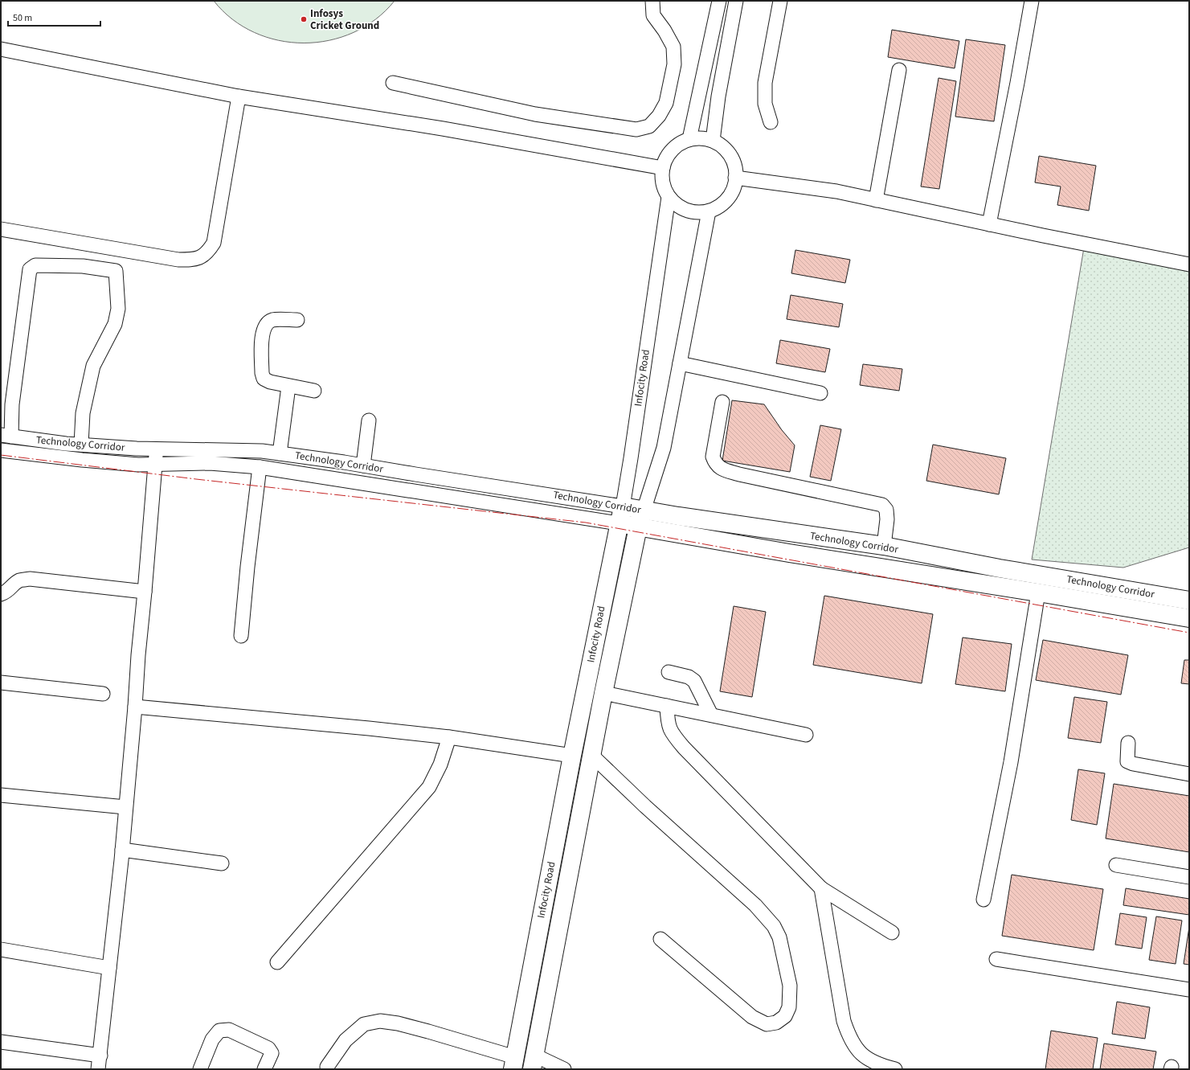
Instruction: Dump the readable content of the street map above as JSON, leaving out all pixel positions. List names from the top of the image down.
{
  "streets": {
    "main road": ["Infocity Road", "Technology Corridor"]
  },
  "crossings": [
    ["Infocity Road", "Technology Corridor"]
  ],
  "places": ["Infosys Cricket Ground"],
  "scale_bar": "50 m"
}
